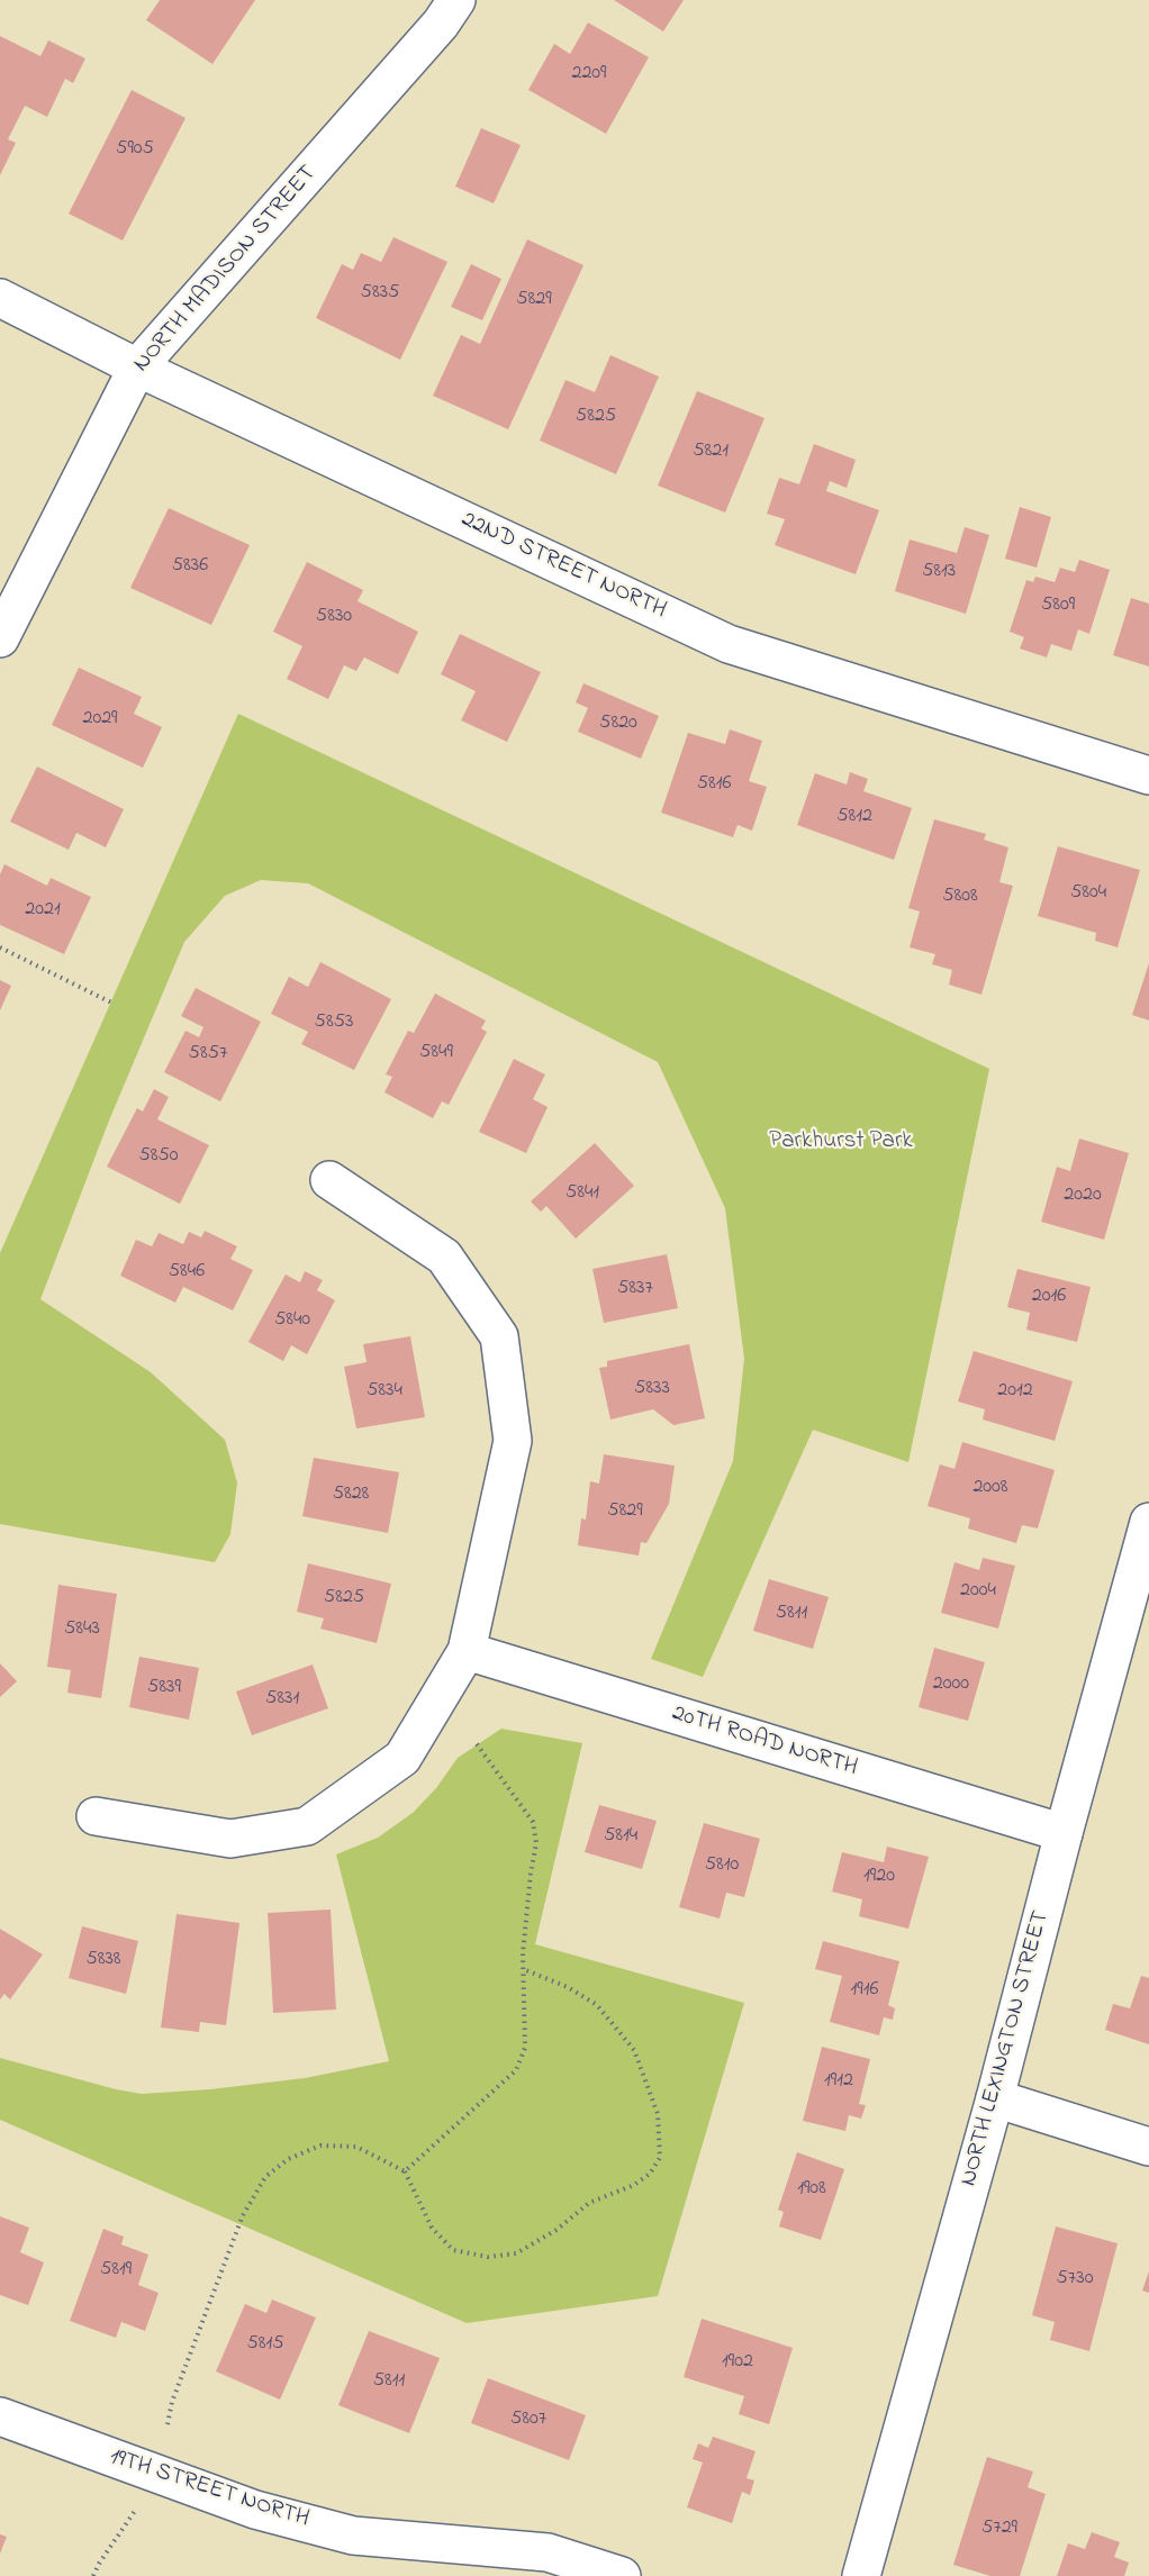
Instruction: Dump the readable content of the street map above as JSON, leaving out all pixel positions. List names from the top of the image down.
{
  "streets": {
    "street": [
      "NORTH MADISON STREET",
      "22ND STREET NORTH",
      "20TH ROAD NORTH",
      "NORTH LEXINGTON STREET",
      "19TH STREET NORTH"
    ]
  },
  "crossings": [
    ["NORTH MADISON STREET", "22ND STREET NORTH"],
    ["20TH ROAD NORTH", "NORTH LEXINGTON STREET"]
  ],
  "parks": ["Parkhurst Park"],
  "house_numbers": [
    "2209",
    "5905",
    "5835",
    "5829",
    "5825",
    "5821",
    "5836",
    "5813",
    "5809",
    "5830",
    "2029",
    "5820",
    "5816",
    "5812",
    "5804",
    "5808",
    "2021",
    "5853",
    "5849",
    "5857",
    "5850",
    "5841",
    "2020",
    "5846",
    "5837",
    "2016",
    "5840",
    "5833",
    "5834",
    "2012",
    "2008",
    "5828",
    "5829",
    "2004",
    "5825",
    "5811",
    "5843",
    "2000",
    "5839",
    "5831",
    "5814",
    "5810",
    "1920",
    "5838",
    "1916",
    "1912",
    "1908",
    "5819",
    "5730",
    "5815",
    "1902",
    "5811",
    "5807",
    "5729"
  ]
}
